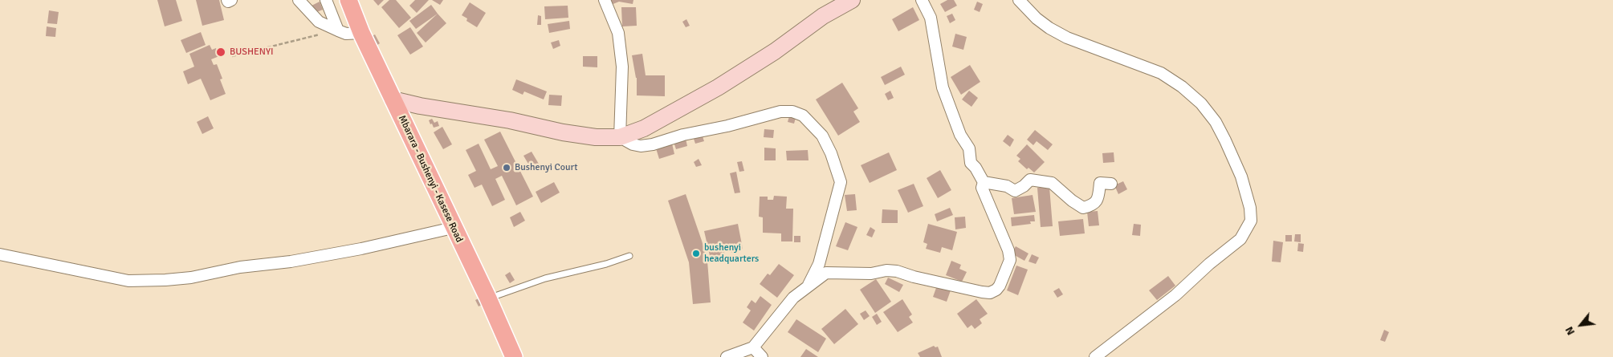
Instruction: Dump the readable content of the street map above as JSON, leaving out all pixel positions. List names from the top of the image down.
{
  "streets": {
    "main road": ["Mbarara - Bushenyi - Kasese Road"]
  },
  "places": ["BUSHENYI", "Bushenyi Court", "bushenyi headquarters"],
  "north": "bottom left"
}
